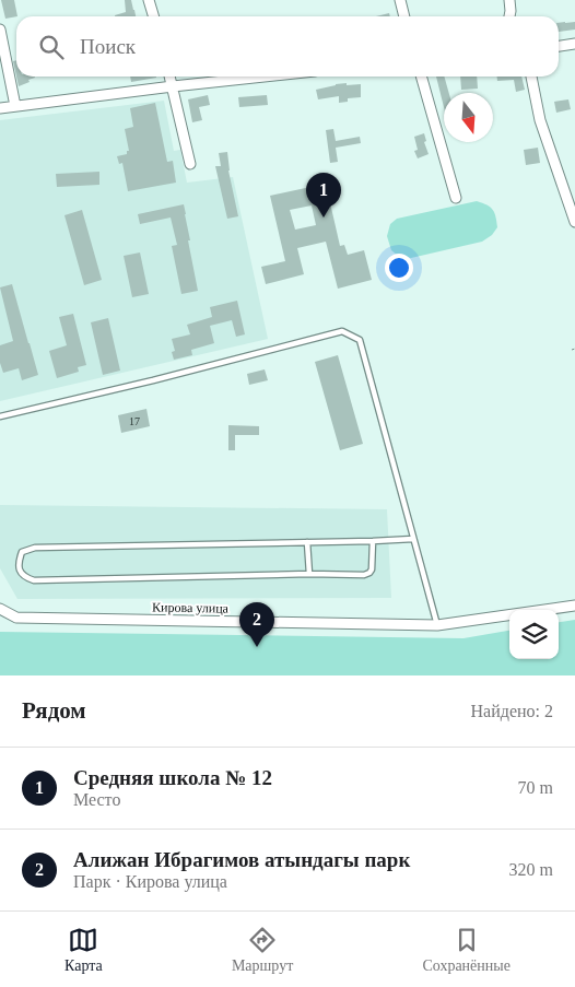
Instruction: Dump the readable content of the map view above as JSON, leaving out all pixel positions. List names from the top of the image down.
{
  "streets": {
    "street": ["Кирова улица"]
  },
  "house_numbers": ["17"],
  "north": "bottom",
  "page": {
    "search": "Поиск",
    "pins": ["1", "2"],
    "heading": ["Рядом", "Найдено: 2"],
    "list": [
      {
        "mark": "1",
        "name": "Средняя школа № 12",
        "note": "Место",
        "value": "70 m"
      },
      {
        "mark": "2",
        "name": "Алижан Ибрагимов атындагы парк",
        "note": "Парк · Кирова улица",
        "value": "320 m"
      }
    ],
    "nav": ["Карта", "Маршрут", "Сохранённые"]
  }
}
